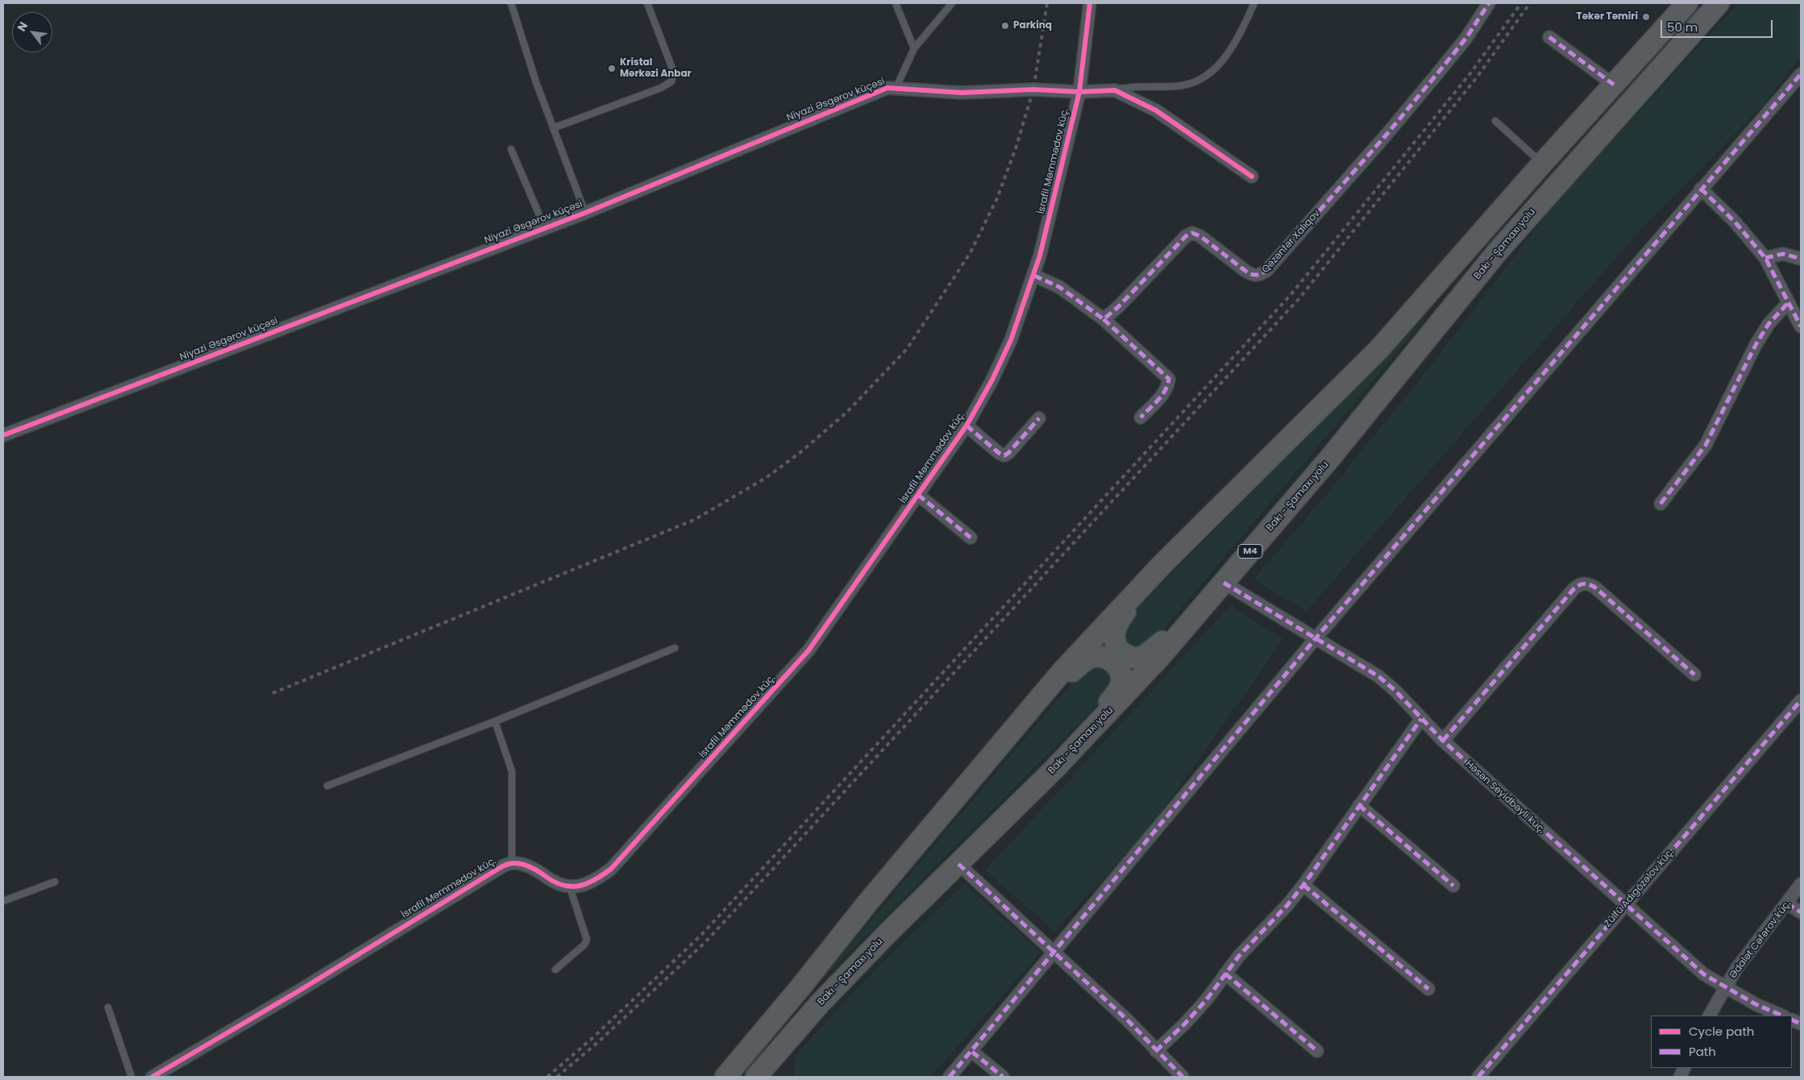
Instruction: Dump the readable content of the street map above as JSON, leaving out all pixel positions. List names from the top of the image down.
{
  "streets": {
    "highway": ["Bakı - Şamaxı yolu", "M4"],
    "street": [
      "Niyazi Əsgərov küçəsi",
      "İsrafil Məmmədov küç.",
      "Qəzənfər Xalıqov",
      "Həsən Seyidbəyli küç.",
      "Zülfü Adıgözəlov küç.",
      "Ədalət Cəfərov küç."
    ]
  },
  "crossings": [
    ["Niyazi Əsgərov küçəsi", "İsrafil Məmmədov küç."],
    ["Bakı - Şamaxı yolu", "Həsən Seyidbəyli küç."],
    ["Həsən Seyidbəyli küç.", "Zülfü Adıgözəlov küç."],
    ["Həsən Seyidbəyli küç.", "Ədalət Cəfərov küç."]
  ],
  "places": ["Təkər Təmiri", "Parkinq", "Kristal Mərkəzi Anbar"],
  "legend": ["Cycle path", "Path"],
  "scale_bar": "50 m",
  "north": "top left"
}
